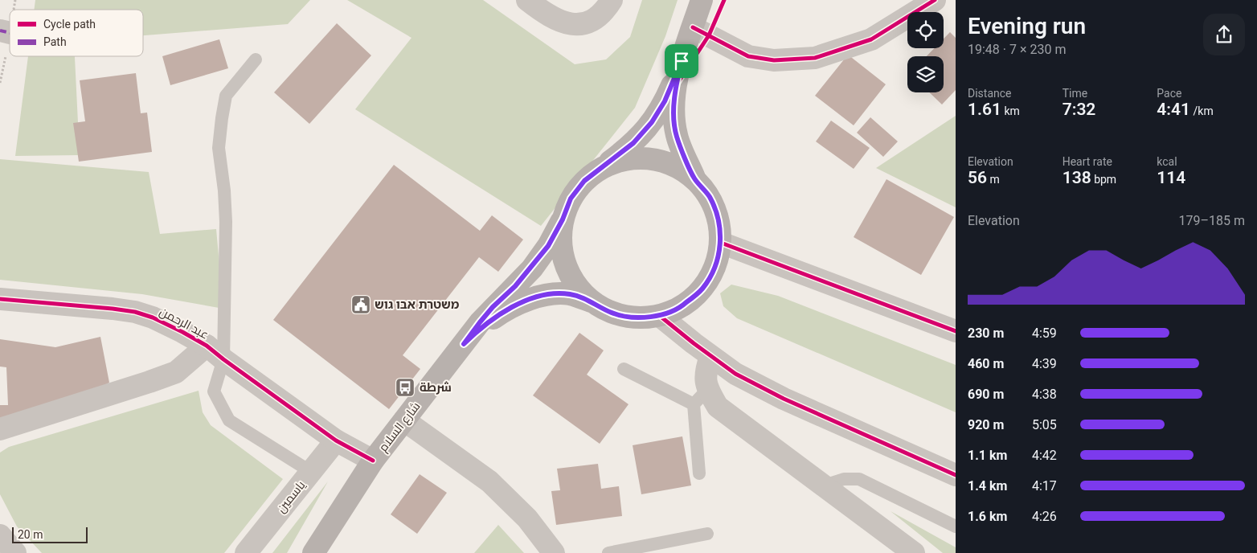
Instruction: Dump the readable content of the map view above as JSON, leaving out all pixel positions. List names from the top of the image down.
{
  "streets": {
    "main road": ["شارع السلام"],
    "street": ["عبد الرحمن", "ياسمين"]
  },
  "crossings": [
    ["عبد الرحمن", "شارع السلام"],
    ["عبد الرحمن", "ياسمين"]
  ],
  "places": {
    "public building": ["משטרת אבו גוש"],
    "bus stop": ["شرطة"]
  },
  "legend": ["Cycle path", "Path"],
  "scale_bar": "20 m",
  "page": {
    "heading": ["Evening run", "19:48 · 7 × 230 m"],
    "stats": [
      ["Distance", "1.61 km"],
      ["Time", "7:32"],
      ["Pace", "4:41 /km"],
      ["Elevation", "56 m"],
      ["Heart rate", "138 bpm"],
      ["kcal", "114"]
    ],
    "chart": ["Elevation", "179–185 m"],
    "list": [
      {
        "name": "230 m",
        "note": "4:59"
      },
      {
        "name": "460 m",
        "note": "4:39"
      },
      {
        "name": "690 m",
        "note": "4:38"
      },
      {
        "name": "920 m",
        "note": "5:05"
      },
      {
        "name": "1.1 km",
        "note": "4:42"
      },
      {
        "name": "1.4 km",
        "note": "4:17"
      },
      {
        "name": "1.6 km",
        "note": "4:26"
      }
    ],
    "scale": "20 m"
  }
}
